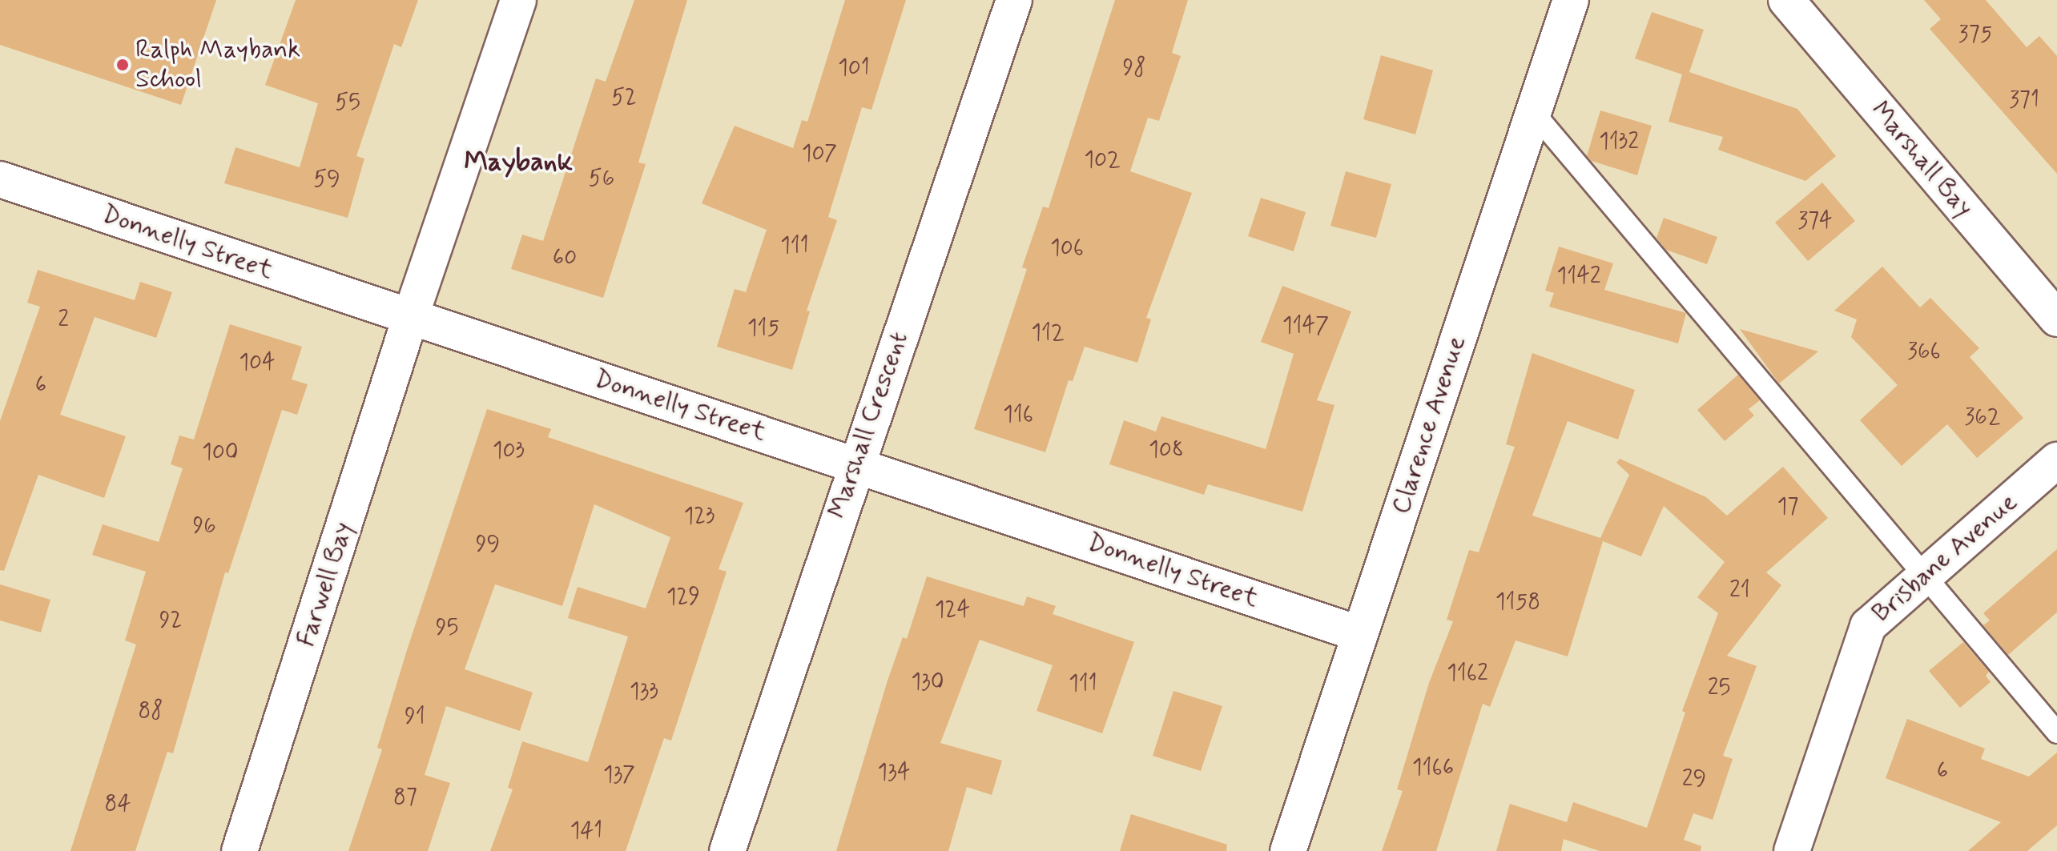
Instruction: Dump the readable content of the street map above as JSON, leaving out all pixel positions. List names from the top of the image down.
{
  "streets": {
    "street": [
      "Marshall Bay",
      "Donnelly Street",
      "Marshall Crescent",
      "Clarence Avenue",
      "Brisbane Avenue",
      "Farwell Bay"
    ]
  },
  "crossings": [
    ["Donnelly Street", "Marshall Crescent"],
    ["Donnelly Street", "Clarence Avenue"],
    ["Donnelly Street", "Farwell Bay"]
  ],
  "districts": ["Maybank"],
  "places": ["Ralph Maybank School"],
  "house_numbers": [
    "375",
    "101",
    "98",
    "52",
    "371",
    "55",
    "1132",
    "107",
    "102",
    "56",
    "59",
    "374",
    "111",
    "106",
    "60",
    "1142",
    "2",
    "1147",
    "115",
    "112",
    "366",
    "104",
    "6",
    "116",
    "362",
    "108",
    "103",
    "100",
    "17",
    "123",
    "96",
    "99",
    "21",
    "129",
    "1158",
    "124",
    "92",
    "95",
    "1162",
    "130",
    "111",
    "25",
    "133",
    "88",
    "91",
    "1166",
    "6",
    "134",
    "137",
    "29",
    "87",
    "84",
    "141"
  ]
}
